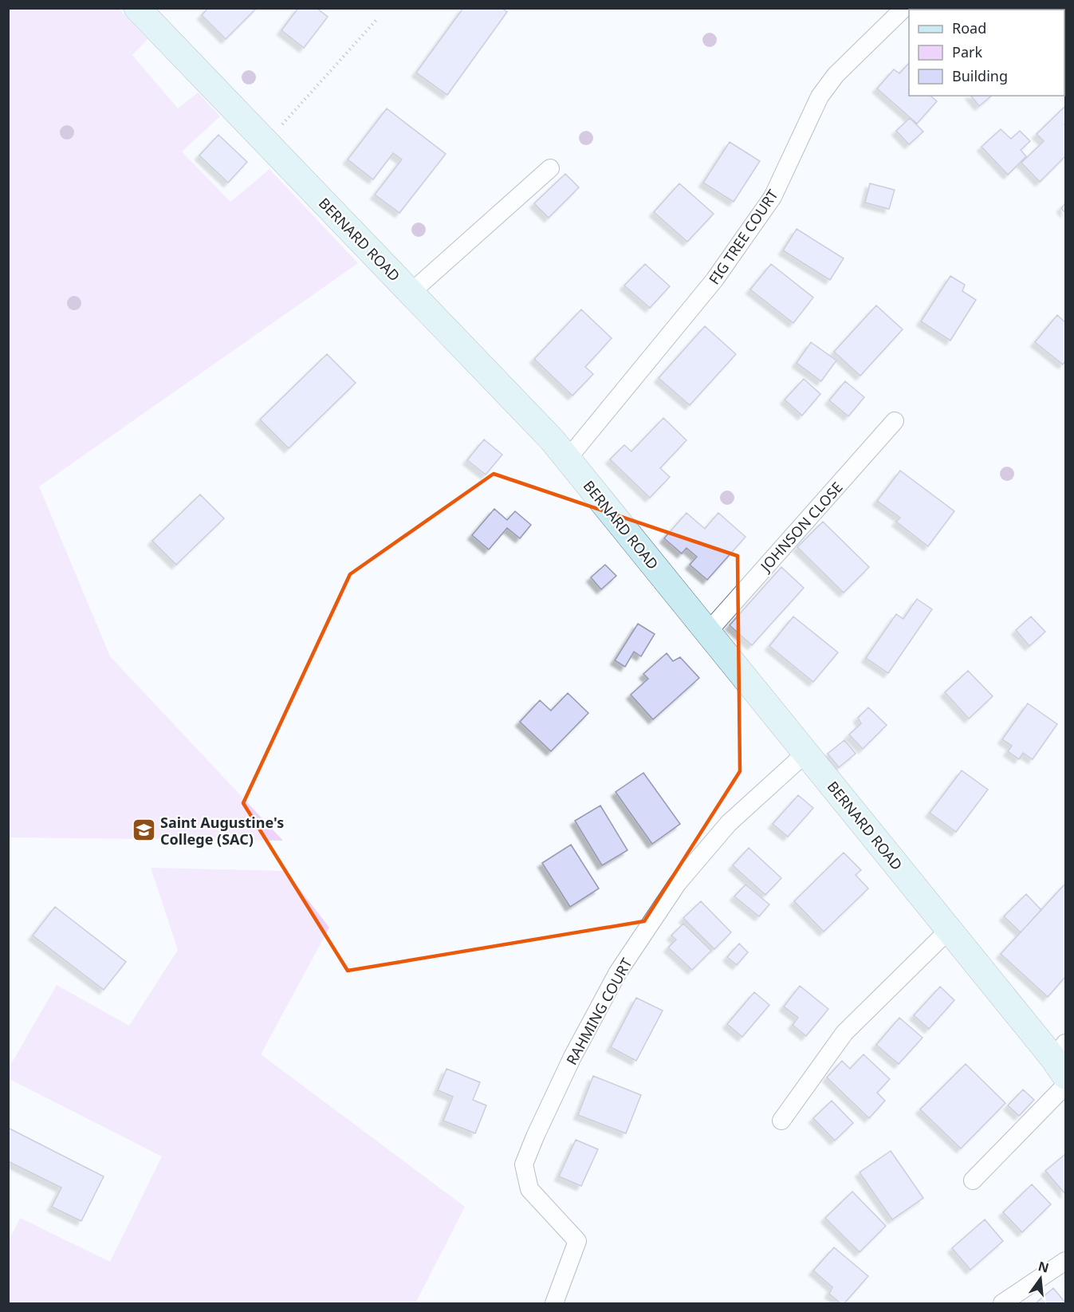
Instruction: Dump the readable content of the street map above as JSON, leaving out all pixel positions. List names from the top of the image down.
{
  "streets": {
    "main road": ["BERNARD ROAD"],
    "street": ["FIG TREE COURT", "JOHNSON CLOSE", "RAHMING COURT"]
  },
  "crossings": [
    ["FIG TREE COURT", "BERNARD ROAD"],
    ["BERNARD ROAD", "JOHNSON CLOSE"],
    ["BERNARD ROAD", "RAHMING COURT"]
  ],
  "places": {
    "school or university": ["Saint Augustine's College (SAC)"]
  },
  "legend": ["Road", "Park", "Building"],
  "north": "top"
}
